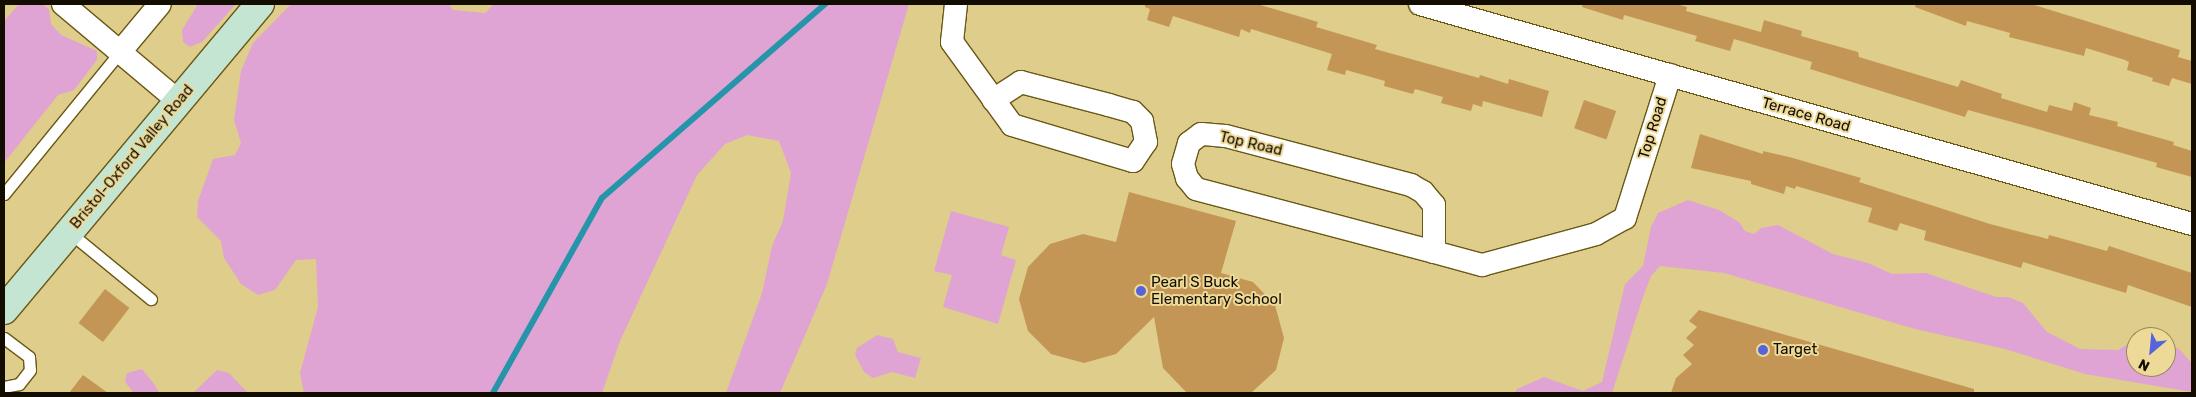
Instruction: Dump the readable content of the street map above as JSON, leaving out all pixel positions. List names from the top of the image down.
{
  "streets": {
    "main road": ["Bristol-Oxford Valley Road"],
    "street": ["Terrace Road", "Top Road"]
  },
  "crossings": [
    ["Terrace Road", "Top Road"]
  ],
  "places": ["Pearl S Buck Elementary School", "Target"],
  "north": "bottom left"
}
